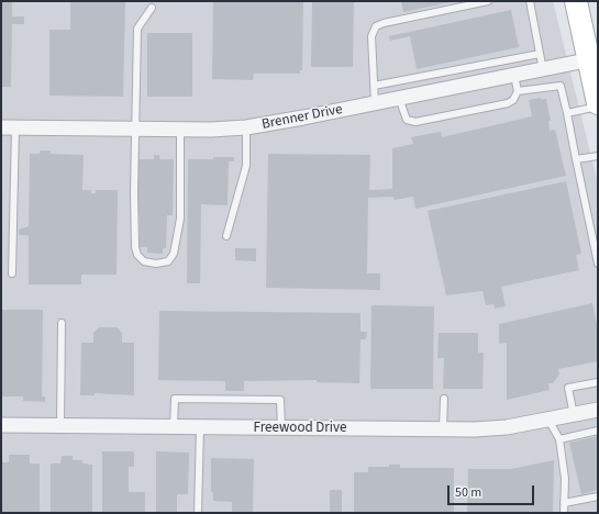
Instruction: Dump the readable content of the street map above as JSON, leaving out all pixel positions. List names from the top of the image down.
{
  "streets": {
    "street": ["Brenner Drive", "Freewood Drive"]
  },
  "scale_bar": "50 m"
}
